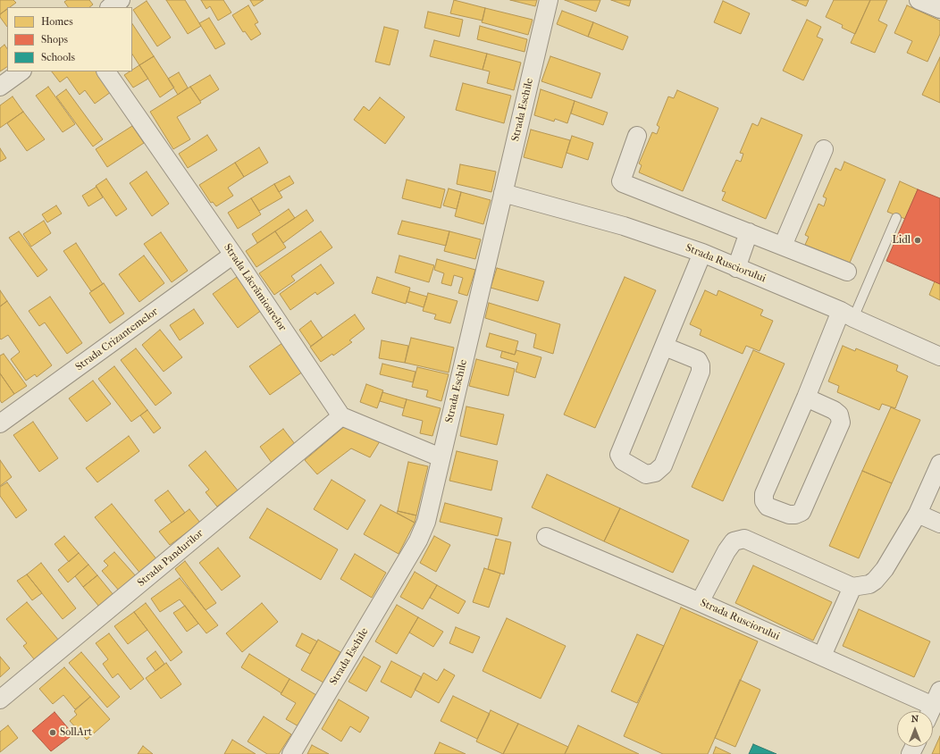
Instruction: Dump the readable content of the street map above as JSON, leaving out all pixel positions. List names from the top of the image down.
{
  "streets": {
    "street": [
      "Strada Eschile",
      "Strada Rusciorului",
      "Strada Lăcrămioarelor",
      "Strada Crizantemelor",
      "Strada Pandurilor"
    ]
  },
  "crossings": [
    ["Strada Eschile", "Strada Rusciorului"],
    ["Strada Lăcrămioarelor", "Strada Crizantemelor"],
    ["Strada Lăcrămioarelor", "Strada Pandurilor"]
  ],
  "places": ["Lidl", "SollArt"],
  "legend": ["Homes", "Shops", "Schools"],
  "north": "top"
}
